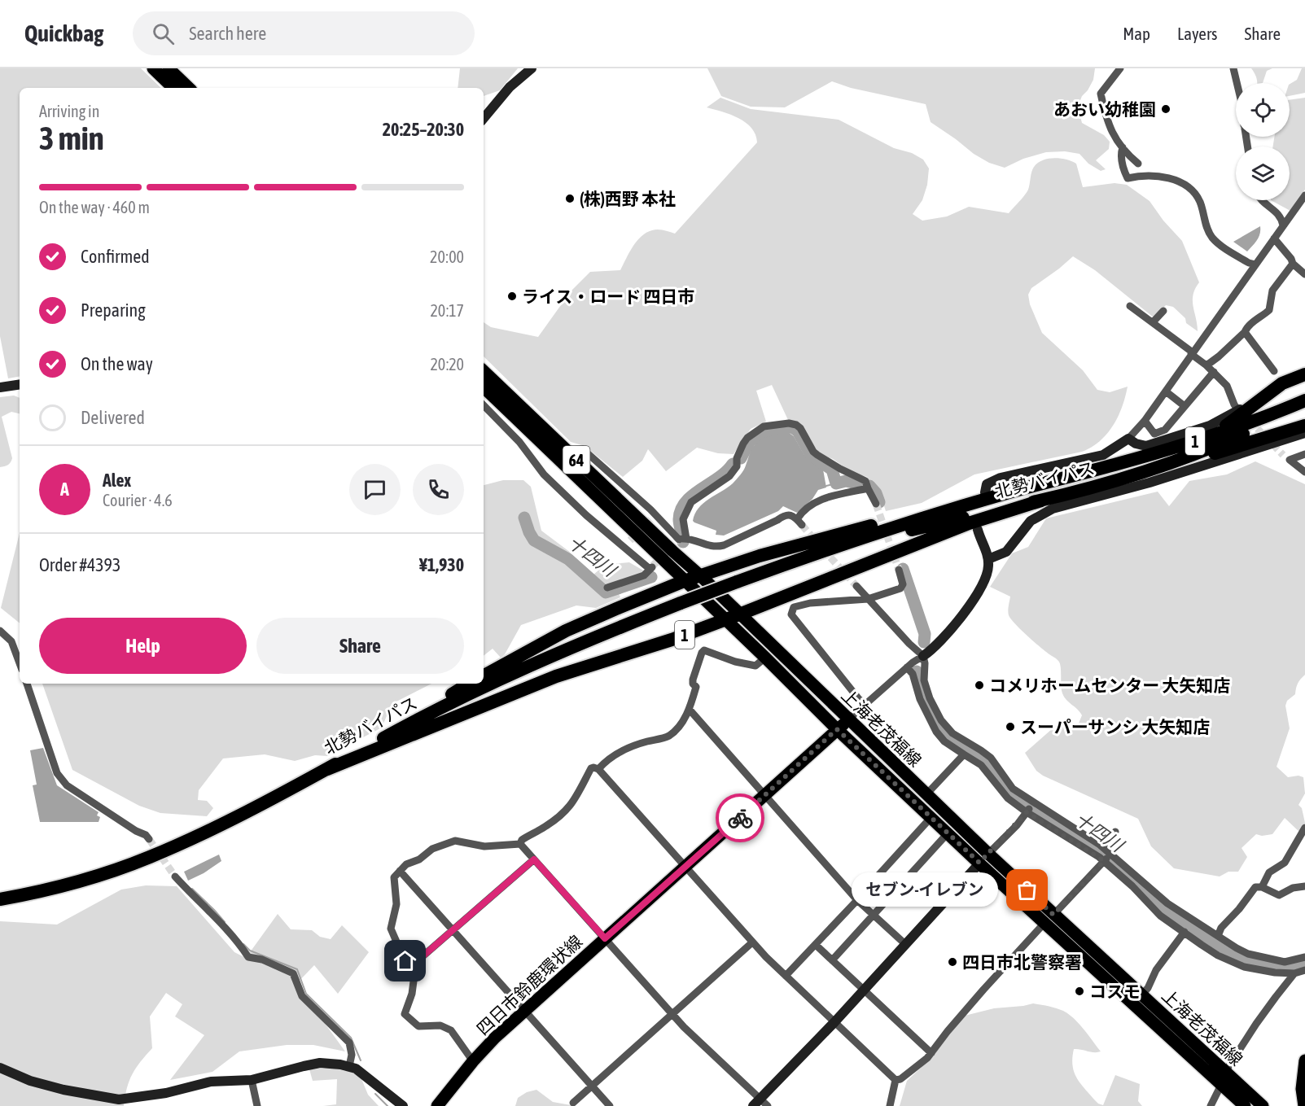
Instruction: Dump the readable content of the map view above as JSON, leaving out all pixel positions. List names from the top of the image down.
{
  "streets": {
    "highway": ["1", "北勢バイパス"],
    "main road": ["64", "上海老茂福線", "四日市鈴鹿環状線"]
  },
  "crossings": [
    ["1", "北勢バイパス"],
    ["1", "上海老茂福線"],
    ["上海老茂福線", "四日市鈴鹿環状線"]
  ],
  "water": ["十四川"],
  "places": [
    "あおい幼稚園",
    "(株)西野 本社",
    "ライス・ロード 四日市",
    "コメリホームセンター 大矢知店",
    "スーパーサンシ 大矢知店",
    "セブン-イレブン",
    "四日市北警察署",
    "コスモ"
  ],
  "page": {
    "header": "Quickbag",
    "search": "Search here",
    "nav": ["Map", "Layers", "Share"],
    "heading": ["3 min", "Arriving in", "20:25–20:30"],
    "panel": [
      "Alex",
      "Courier · 4.6",
      "Order #4393",
      "¥1,930"
    ],
    "bar": "On the way · 460 m",
    "list": [
      ["Confirmed", "20:00"],
      ["Preparing", "20:17"],
      ["On the way", "20:20"],
      "Delivered"
    ],
    "round": "A",
    "buttons": ["Help", "Share"],
    "bubble": "セブン-イレブン"
  }
}
